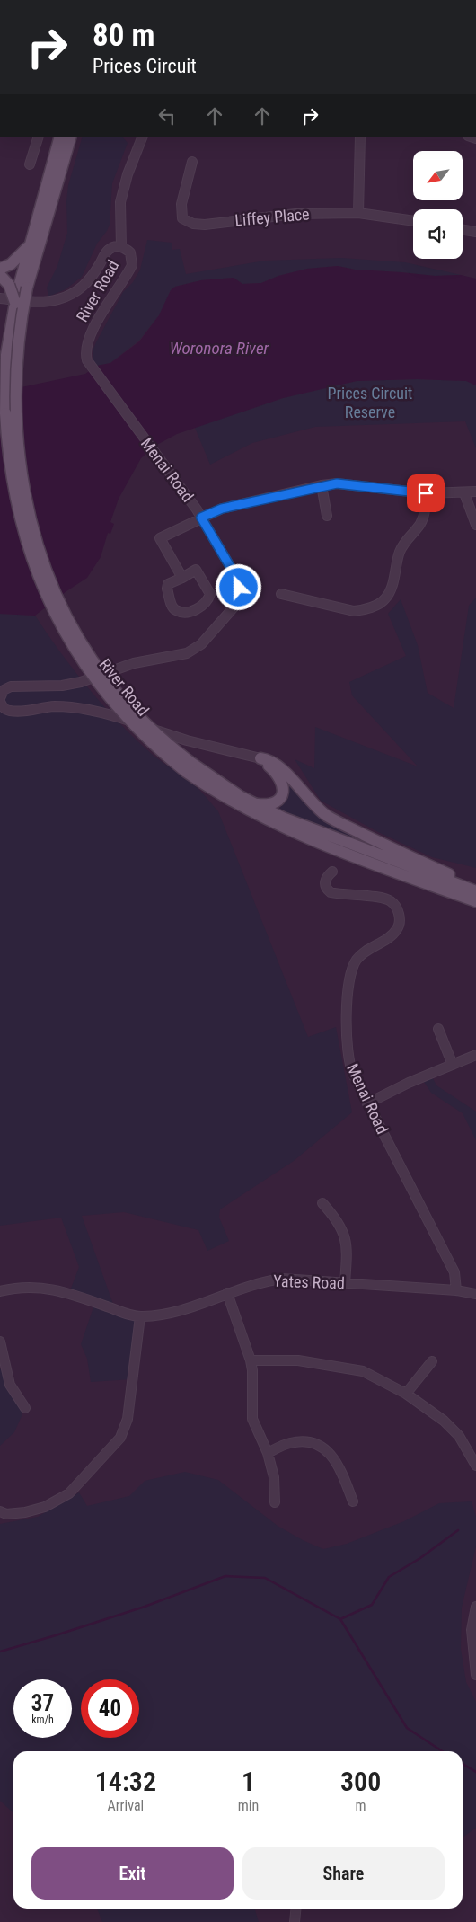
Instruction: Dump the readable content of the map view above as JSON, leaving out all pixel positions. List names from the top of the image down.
{
  "streets": {
    "main road": ["River Road"],
    "street": ["Liffey Place", "Menai Road", "Yates Road"]
  },
  "crossings": [
    ["River Road", "Menai Road"],
    ["Menai Road", "Yates Road"]
  ],
  "water": ["Woronora River"],
  "parks": ["Prices Circuit Reserve"],
  "north": "bottom left",
  "page": {
    "turn": ["80 m", "Prices Circuit"],
    "speed": "37 km/h",
    "limit": "40",
    "eta": [
      "14:32",
      "Arrival",
      "1",
      "min",
      "300",
      "m"
    ],
    "buttons": ["Exit", "Share"]
  }
}
